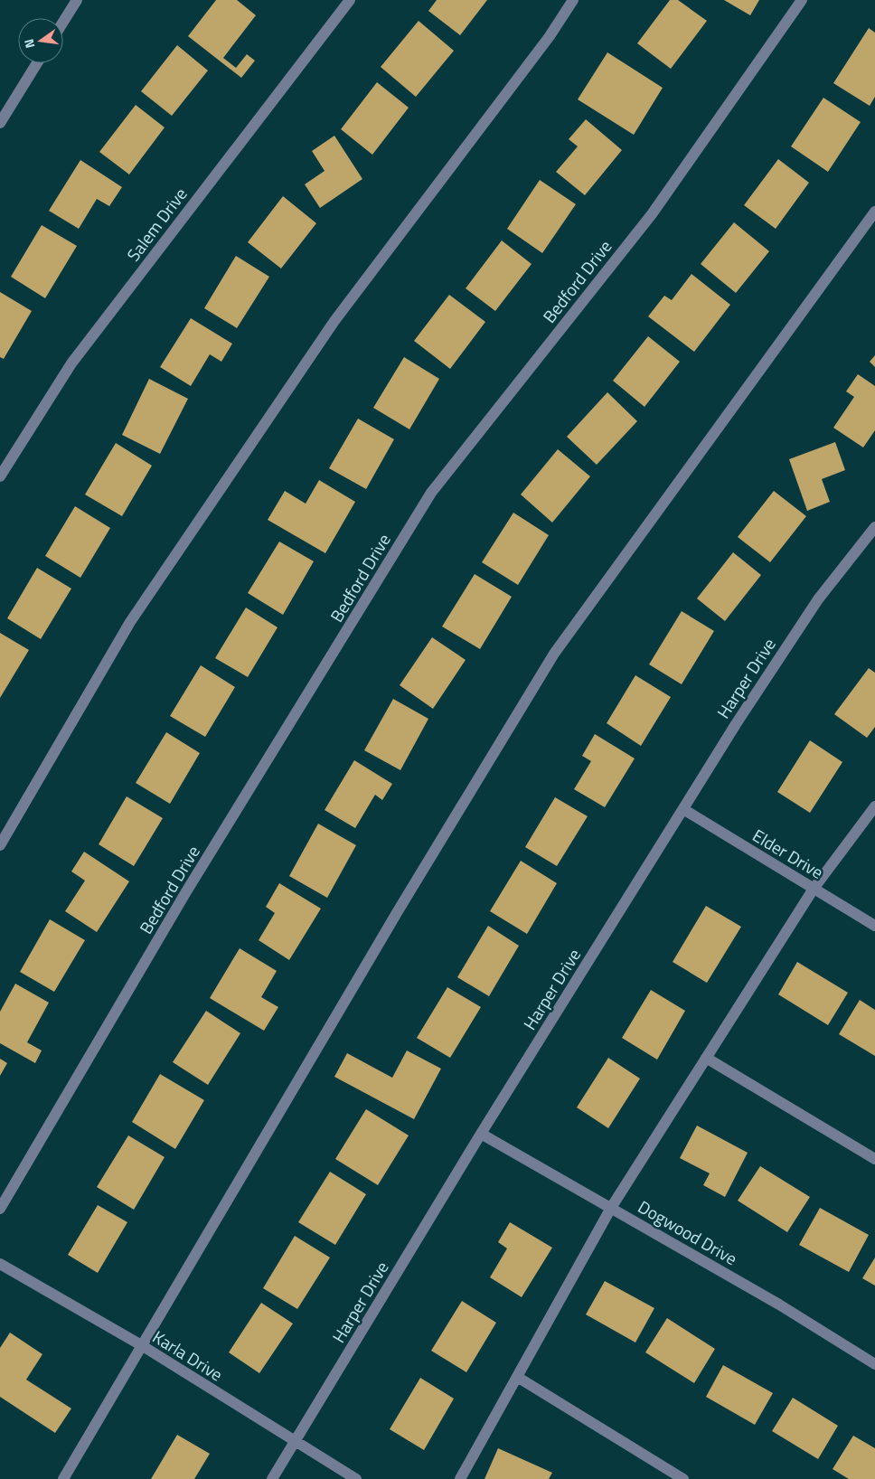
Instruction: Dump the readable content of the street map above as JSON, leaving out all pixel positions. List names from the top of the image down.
{
  "streets": {
    "street": [
      "Salem Drive",
      "Bedford Drive",
      "Harper Drive",
      "Elder Drive",
      "Dogwood Drive",
      "Karla Drive"
    ]
  },
  "crossings": [
    ["Harper Drive", "Elder Drive"],
    ["Harper Drive", "Dogwood Drive"],
    ["Harper Drive", "Karla Drive"]
  ],
  "north": "left"
}
